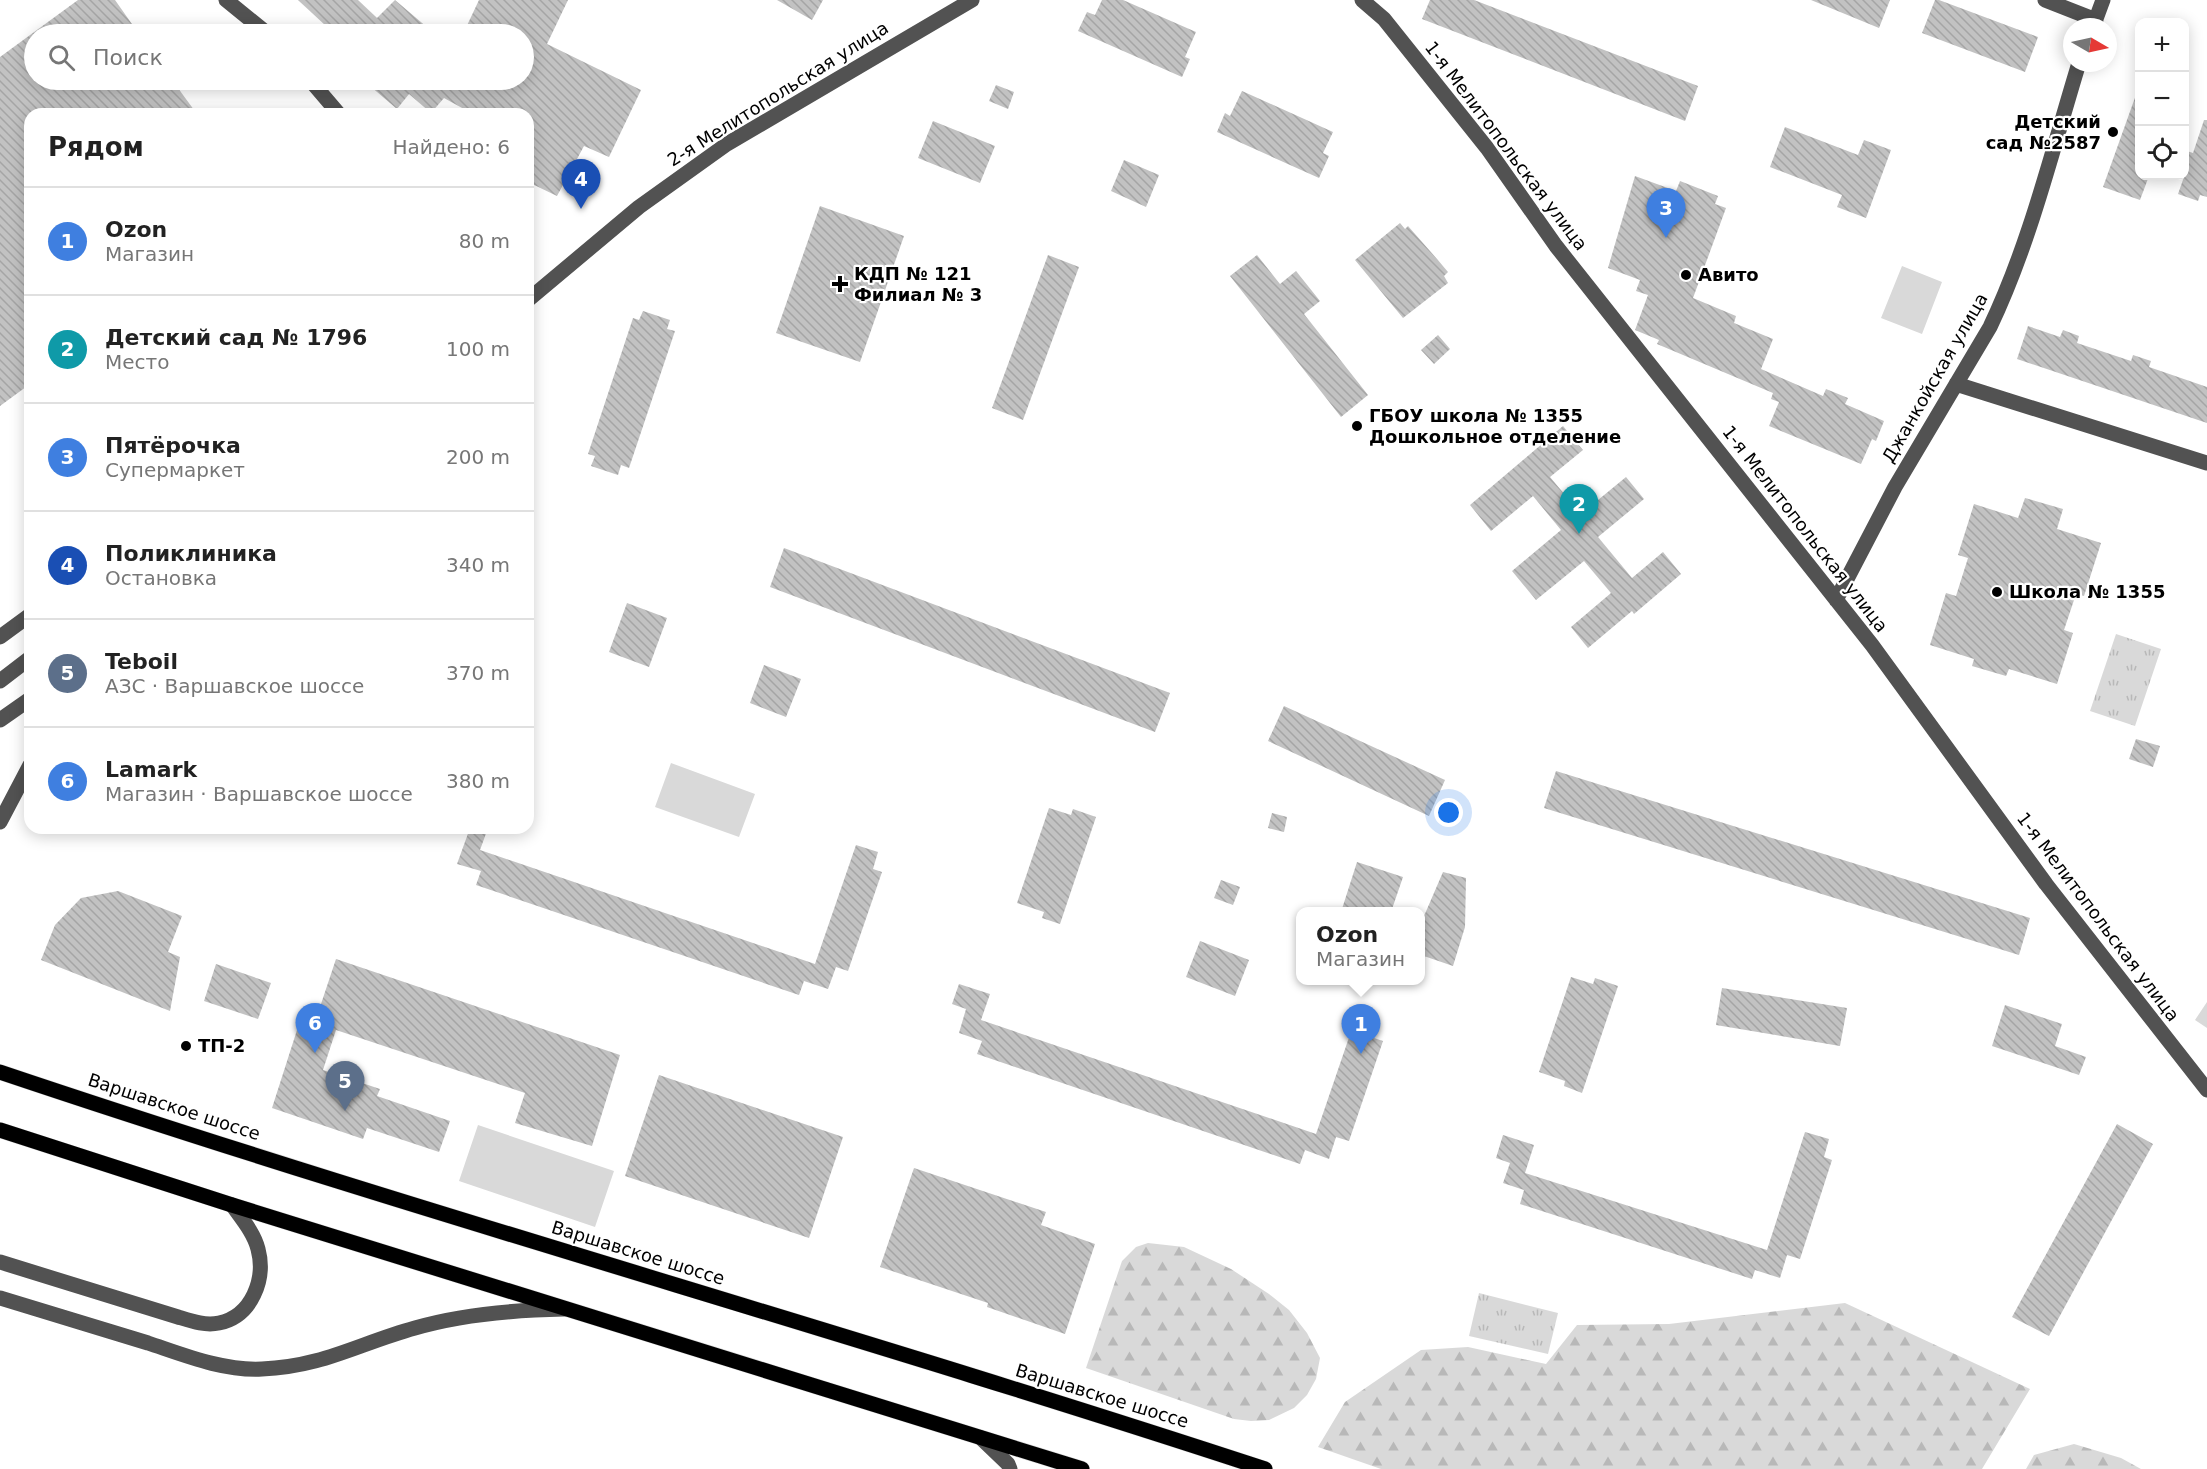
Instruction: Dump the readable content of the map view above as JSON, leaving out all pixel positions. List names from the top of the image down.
{
  "streets": {
    "main road": ["Варшавское шоссе"],
    "street": ["2-я Мелитопольская улица", "1-я Мелитопольская улица", "Джанкойская улица"]
  },
  "crossings": [
    ["1-я Мелитопольская улица", "Джанкойская улица"]
  ],
  "places": {
    "other": [
      "Детский сад №2587",
      "Авито",
      "ГБОУ школа № 1355 Дошкольное отделение",
      "Школа № 1355",
      "ТП-2"
    ],
    "health": ["КДП № 121 Филиал № 3"]
  },
  "north": "right",
  "page": {
    "map_buttons": ["+", "−"],
    "search": "Поиск",
    "heading": ["Рядом", "Найдено: 6"],
    "pins": [
      "4",
      "3",
      "2",
      "6",
      "1",
      "5"
    ],
    "list": [
      {
        "mark": "1",
        "name": "Ozon",
        "note": "Магазин",
        "value": "80 m"
      },
      {
        "mark": "2",
        "name": "Детский сад № 1796",
        "note": "Место",
        "value": "100 m"
      },
      {
        "mark": "3",
        "name": "Пятёрочка",
        "note": "Супермаркет",
        "value": "200 m"
      },
      {
        "mark": "4",
        "name": "Поликлиника",
        "note": "Остановка",
        "value": "340 m"
      },
      {
        "mark": "5",
        "name": "Teboil",
        "note": "АЗС · Варшавское шоссе",
        "value": "370 m"
      },
      {
        "mark": "6",
        "name": "Lamark",
        "note": "Магазин · Варшавское шоссе",
        "value": "380 m"
      }
    ],
    "popup": ["Ozon", "Магазин"]
  }
}
